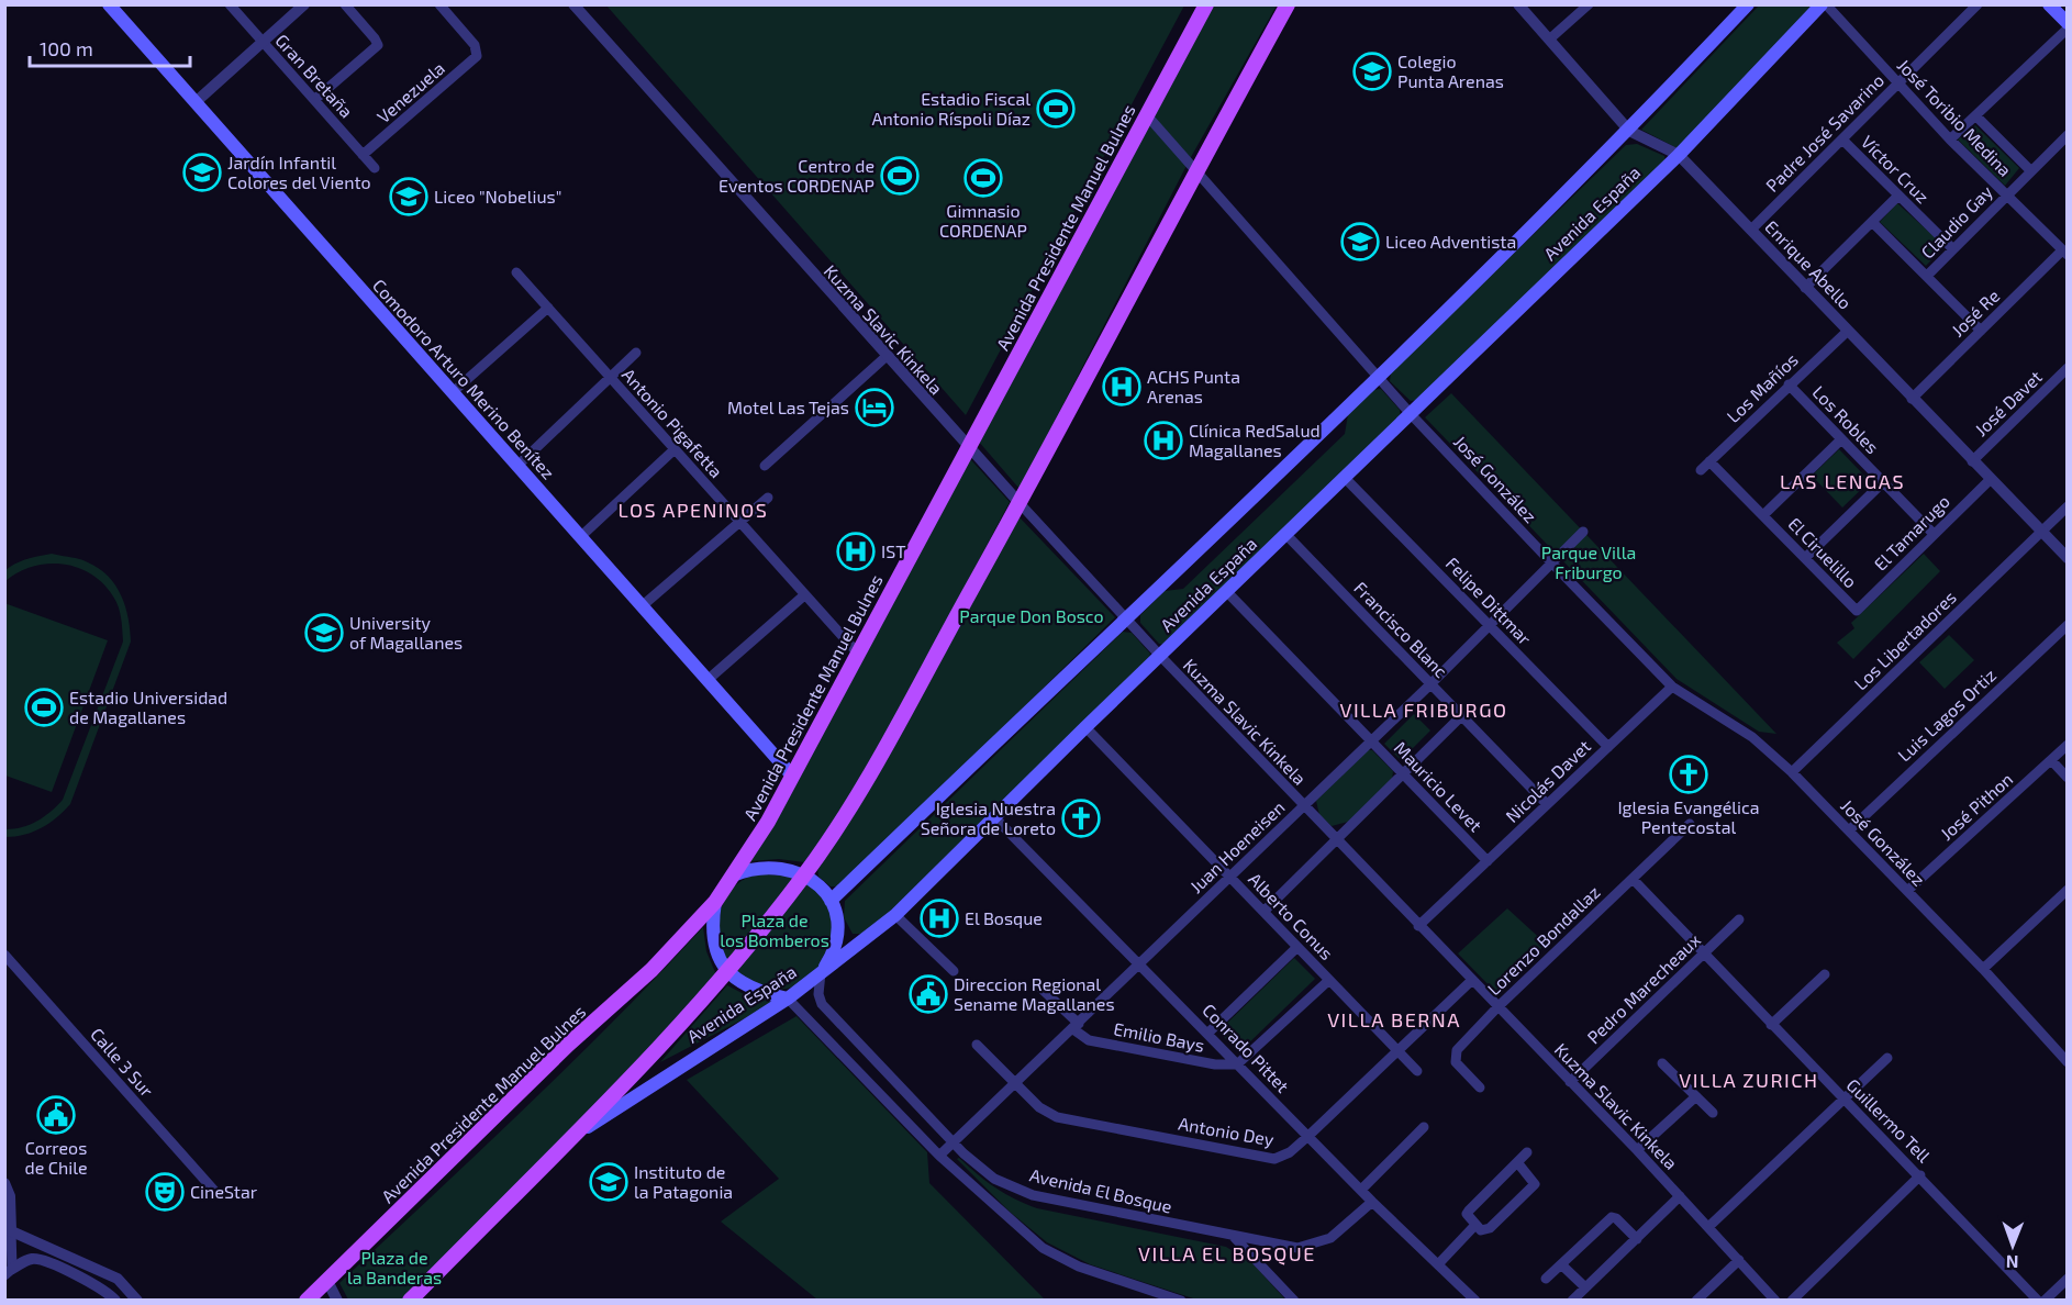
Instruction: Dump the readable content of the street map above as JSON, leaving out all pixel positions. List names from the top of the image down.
{
  "streets": {
    "main road": ["Avenida España", "Avenida Presidente Manuel Bulnes", "Comodoro Arturo Merino Benítez"],
    "street": [
      "Gran Bretaña",
      "Venezuela",
      "José Toribio Medina",
      "Padre José Savarino",
      "Víctor Cruz",
      "Claudio Gay",
      "Enrique Abello",
      "José Re",
      "Kuzma Slavic Kinkela",
      "Los Mañíos",
      "José Davet",
      "Los Robles",
      "Antonio Pigafetta",
      "José González",
      "El Tamarugo",
      "El Ciruelillo",
      "Felipe Dittmar",
      "Francisco Blanc",
      "Los Libertadores",
      "Luis Lagos Ortiz",
      "Nicolás Davet",
      "Mauricio Levet",
      "José Pithon",
      "Juan Hoeneisen",
      "Alberto Conus",
      "Lorenzo Bondallaz",
      "Pedro Marecheaux",
      "Emilio Bays",
      "Conrado Pittet",
      "Calle 3 Sur",
      "Guillermo Tell",
      "Antonio Dey",
      "Avenida El Bosque"
    ]
  },
  "crossings": [
    ["Gran Bretaña", "Venezuela"],
    ["José Toribio Medina", "Padre José Savarino"],
    ["José Toribio Medina", "Avenida España"],
    ["José Toribio Medina", "Claudio Gay"],
    ["José Toribio Medina", "José Re"],
    ["Padre José Savarino", "Víctor Cruz"],
    ["Padre José Savarino", "Enrique Abello"],
    ["Víctor Cruz", "Claudio Gay"],
    ["Avenida España", "Enrique Abello"],
    ["Avenida España", "Kuzma Slavic Kinkela"],
    ["Avenida España", "José González"],
    ["Avenida España", "Felipe Dittmar"],
    ["Avenida España", "Francisco Blanc"],
    ["Avenida España", "Mauricio Levet"],
    ["Avenida España", "Alberto Conus"],
    ["Avenida España", "Conrado Pittet"],
    ["Avenida España", "Avenida El Bosque"],
    ["Avenida Presidente Manuel Bulnes", "Kuzma Slavic Kinkela"],
    ["Avenida Presidente Manuel Bulnes", "Comodoro Arturo Merino Benítez"],
    ["Avenida Presidente Manuel Bulnes", "Antonio Pigafetta"],
    ["Avenida Presidente Manuel Bulnes", "José González"],
    ["Enrique Abello", "José Re"],
    ["Enrique Abello", "Los Mañíos"],
    ["Enrique Abello", "José Davet"],
    ["Enrique Abello", "El Tamarugo"],
    ["Enrique Abello", "Los Libertadores"],
    ["Kuzma Slavic Kinkela", "Nicolás Davet"],
    ["Kuzma Slavic Kinkela", "Juan Hoeneisen"],
    ["Kuzma Slavic Kinkela", "Lorenzo Bondallaz"],
    ["Kuzma Slavic Kinkela", "Pedro Marecheaux"],
    ["Kuzma Slavic Kinkela", "Antonio Dey"],
    ["Los Mañíos", "Los Robles"],
    ["Los Mañíos", "El Ciruelillo"],
    ["Los Robles", "El Tamarugo"],
    ["José González", "Los Libertadores"],
    ["José González", "Luis Lagos Ortiz"],
    ["José González", "Nicolás Davet"],
    ["José González", "José Pithon"],
    ["José González", "Juan Hoeneisen"],
    ["El Tamarugo", "El Ciruelillo"],
    ["Felipe Dittmar", "Nicolás Davet"],
    ["Felipe Dittmar", "Juan Hoeneisen"],
    ["Francisco Blanc", "Nicolás Davet"],
    ["Francisco Blanc", "Juan Hoeneisen"],
    ["Nicolás Davet", "Mauricio Levet"],
    ["Mauricio Levet", "Juan Hoeneisen"],
    ["Juan Hoeneisen", "Alberto Conus"],
    ["Juan Hoeneisen", "Emilio Bays"],
    ["Juan Hoeneisen", "Conrado Pittet"],
    ["Juan Hoeneisen", "Antonio Dey"],
    ["Juan Hoeneisen", "Avenida El Bosque"],
    ["Alberto Conus", "Antonio Dey"],
    ["Lorenzo Bondallaz", "Guillermo Tell"],
    ["Pedro Marecheaux", "Guillermo Tell"],
    ["Emilio Bays", "Conrado Pittet"],
    ["Conrado Pittet", "Antonio Dey"],
    ["Conrado Pittet", "Avenida El Bosque"]
  ],
  "districts": [
    "LAS LENGAS",
    "LOS APENINOS",
    "VILLA FRIBURGO",
    "VILLA BERNA",
    "VILLA ZURICH",
    "VILLA EL BOSQUE"
  ],
  "parks": [
    "Parque Villa Friburgo",
    "Parque Don Bosco",
    "Plaza de los Bomberos",
    "Plaza de la Banderas"
  ],
  "places": {
    "school or university": [
      "Colegio Punta Arenas",
      "Jardín Infantil Colores del Viento",
      "Liceo \"Nobelius\"",
      "Liceo Adventista",
      "University of Magallanes",
      "Instituto de la Patagonia"
    ],
    "sports": [
      "Estadio Fiscal Antonio Ríspoli Díaz",
      "Centro de Eventos CORDENAP",
      "Gimnasio CORDENAP",
      "Estadio Universidad de Magallanes"
    ],
    "hospital": [
      "ACHS Punta Arenas",
      "Clínica RedSalud Magallanes",
      "IST",
      "El Bosque"
    ],
    "hotel": ["Motel Las Tejas"],
    "church": ["Iglesia Evangélica Pentecostal", "Iglesia Nuestra Señora de Loreto"],
    "public building": ["Direccion Regional Sename Magallanes", "Correos de Chile"],
    "theatre": ["CineStar"]
  },
  "scale_bar": "100 m",
  "north": "bottom"
}
